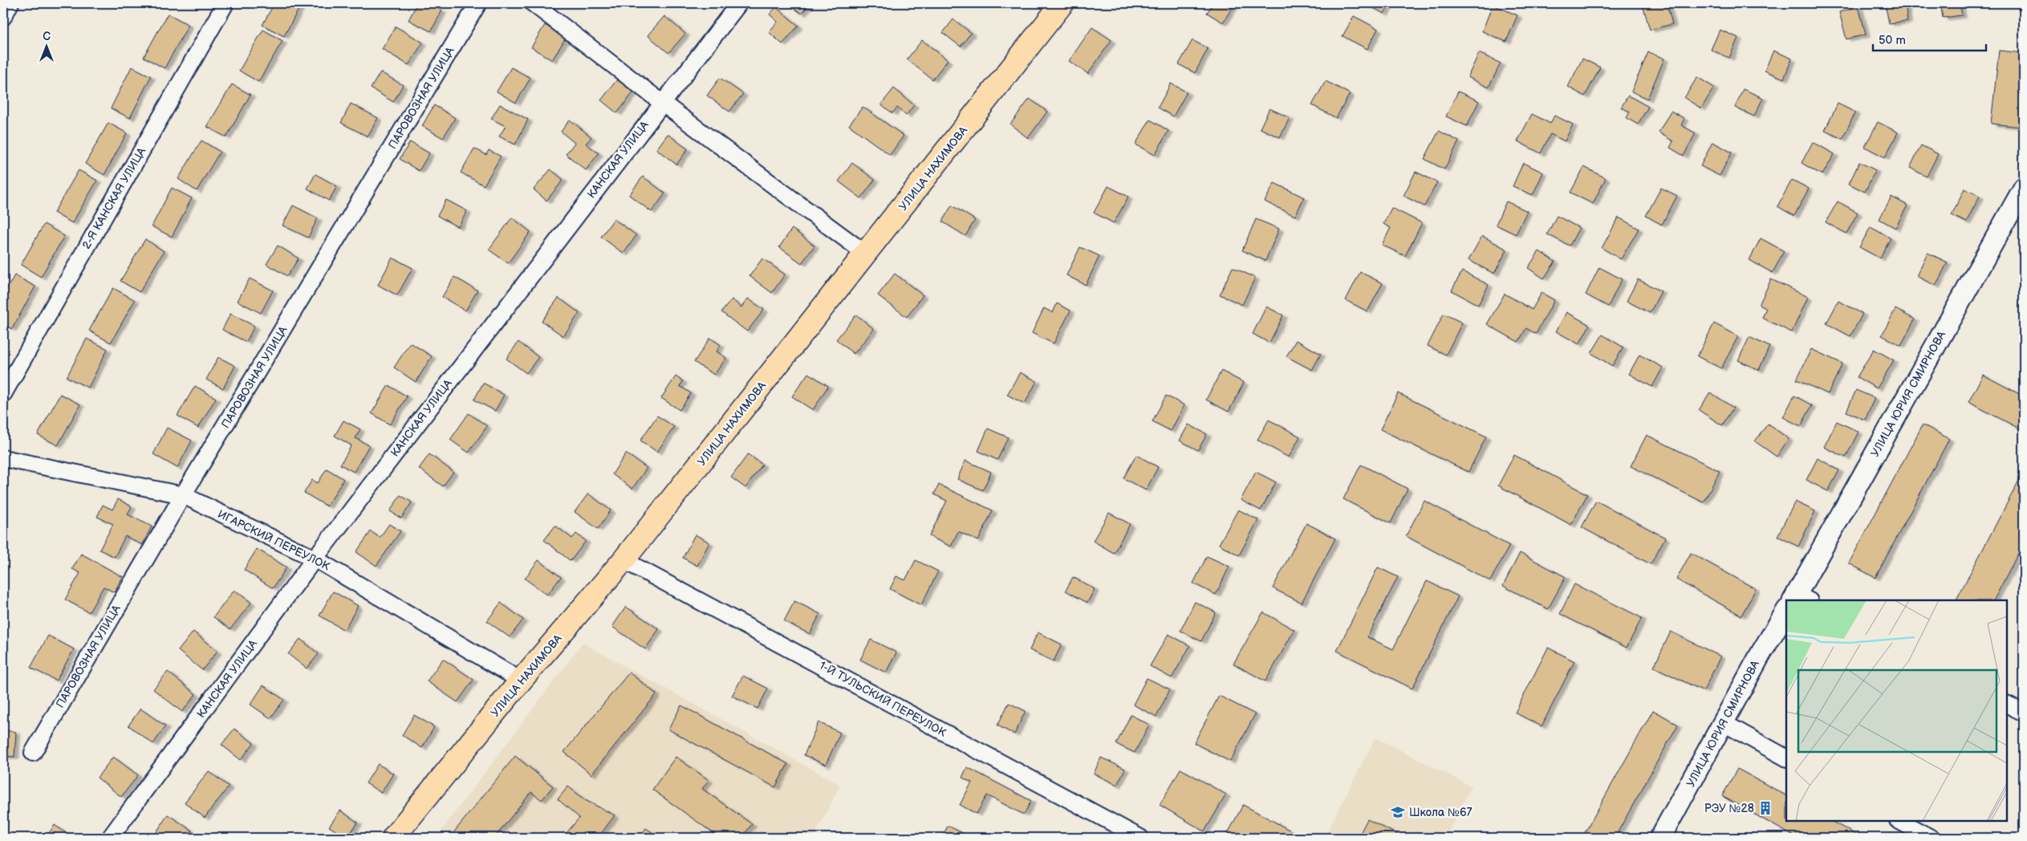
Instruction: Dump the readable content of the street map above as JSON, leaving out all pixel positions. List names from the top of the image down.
{
  "streets": {
    "main road": ["УЛИЦА НАХИМОВА"],
    "street": [
      "ПАРОВОЗНАЯ УЛИЦА",
      "КАНСКАЯ УЛИЦА",
      "2-Я КАНСКАЯ УЛИЦА",
      "УЛИЦА ЮРИЯ СМИРНОВА",
      "ИГАРСКИЙ ПЕРЕУЛОК",
      "1-Й ТУЛЬСКИЙ ПЕРЕУЛОК"
    ]
  },
  "crossings": [
    ["ПАРОВОЗНАЯ УЛИЦА", "ИГАРСКИЙ ПЕРЕУЛОК"],
    ["КАНСКАЯ УЛИЦА", "ИГАРСКИЙ ПЕРЕУЛОК"],
    ["УЛИЦА НАХИМОВА", "ИГАРСКИЙ ПЕРЕУЛОК"],
    ["УЛИЦА НАХИМОВА", "1-Й ТУЛЬСКИЙ ПЕРЕУЛОК"]
  ],
  "places": {
    "building": ["РЭУ №28"],
    "school or university": ["Школа №67"]
  },
  "scale_bar": "50 m",
  "north": "top"
}
